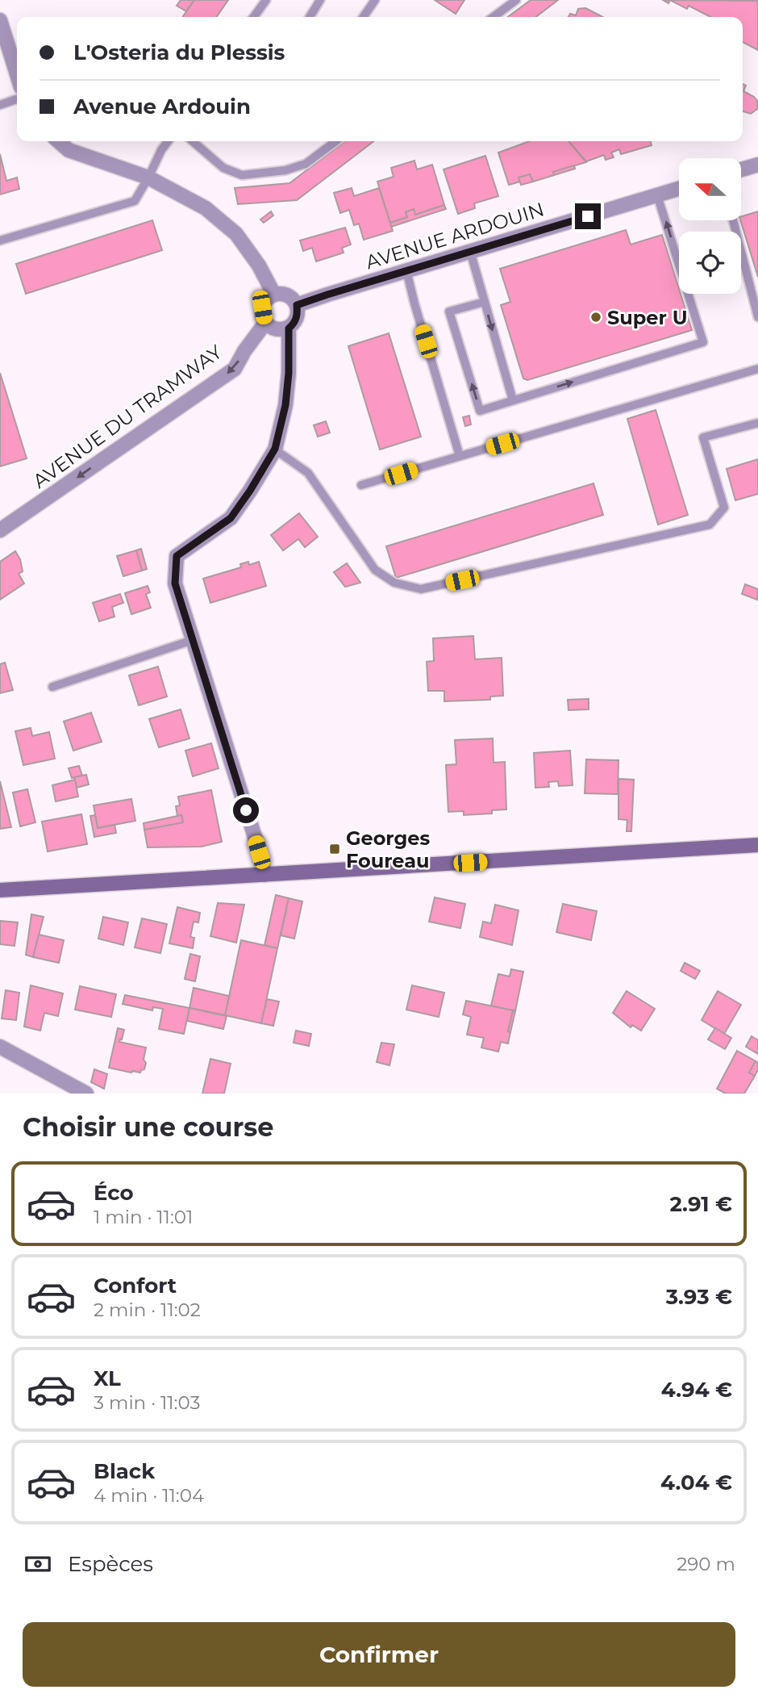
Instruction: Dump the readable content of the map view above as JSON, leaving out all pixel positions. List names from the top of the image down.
{
  "streets": {
    "street": ["AVENUE ARDOUIN", "AVENUE DU TRAMWAY"]
  },
  "crossings": [
    ["AVENUE ARDOUIN", "AVENUE DU TRAMWAY"]
  ],
  "one_way": ["AVENUE DU TRAMWAY"],
  "places": {
    "other": ["Super U"],
    "transit": ["Georges Foureau"]
  },
  "north": "left",
  "page": {
    "banner": ["L'Osteria du Plessis", "Avenue Ardouin"],
    "heading": "Choisir une course",
    "list": [
      {
        "name": "Éco",
        "note": "1 min · 11:01",
        "value": "2.91 €"
      },
      {
        "name": "Confort",
        "note": "2 min · 11:02",
        "value": "3.93 €"
      },
      {
        "name": "XL",
        "note": "3 min · 11:03",
        "value": "4.94 €"
      },
      {
        "name": "Black",
        "note": "4 min · 11:04",
        "value": "4.04 €"
      }
    ],
    "pay": ["Espèces", "290 m"],
    "buttons": "Confirmer"
  }
}
